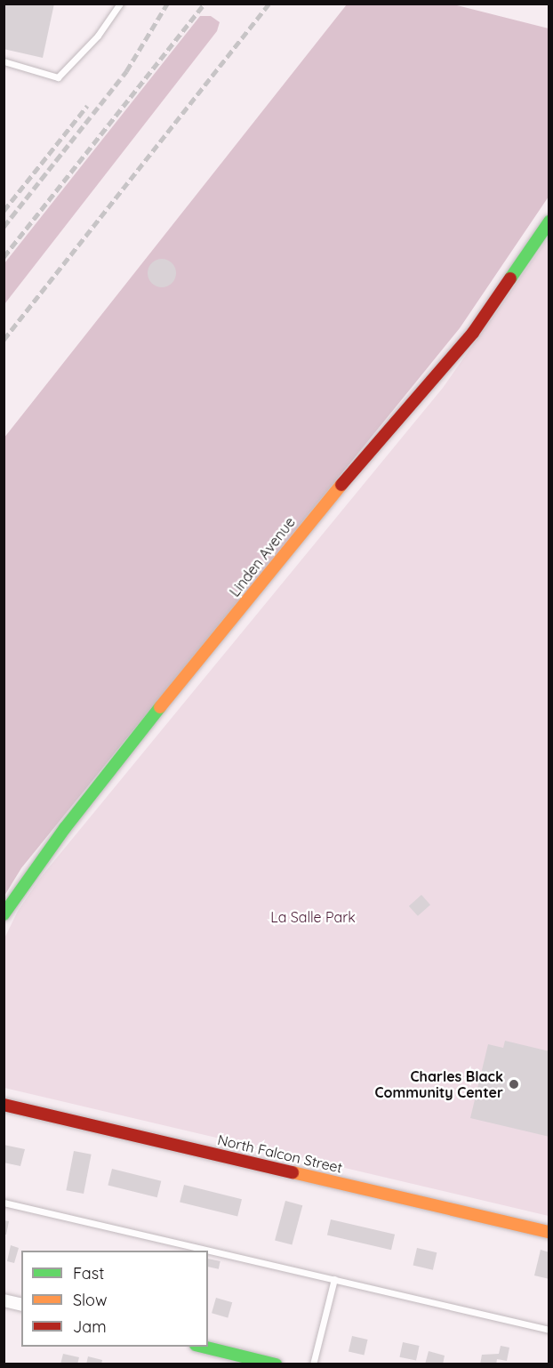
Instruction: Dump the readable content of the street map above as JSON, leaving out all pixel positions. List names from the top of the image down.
{
  "streets": {
    "street": ["Linden Avenue", "North Falcon Street"]
  },
  "parks": ["La Salle Park"],
  "places": ["Charles Black Community Center"],
  "legend": ["Fast", "Slow", "Jam"]
}
